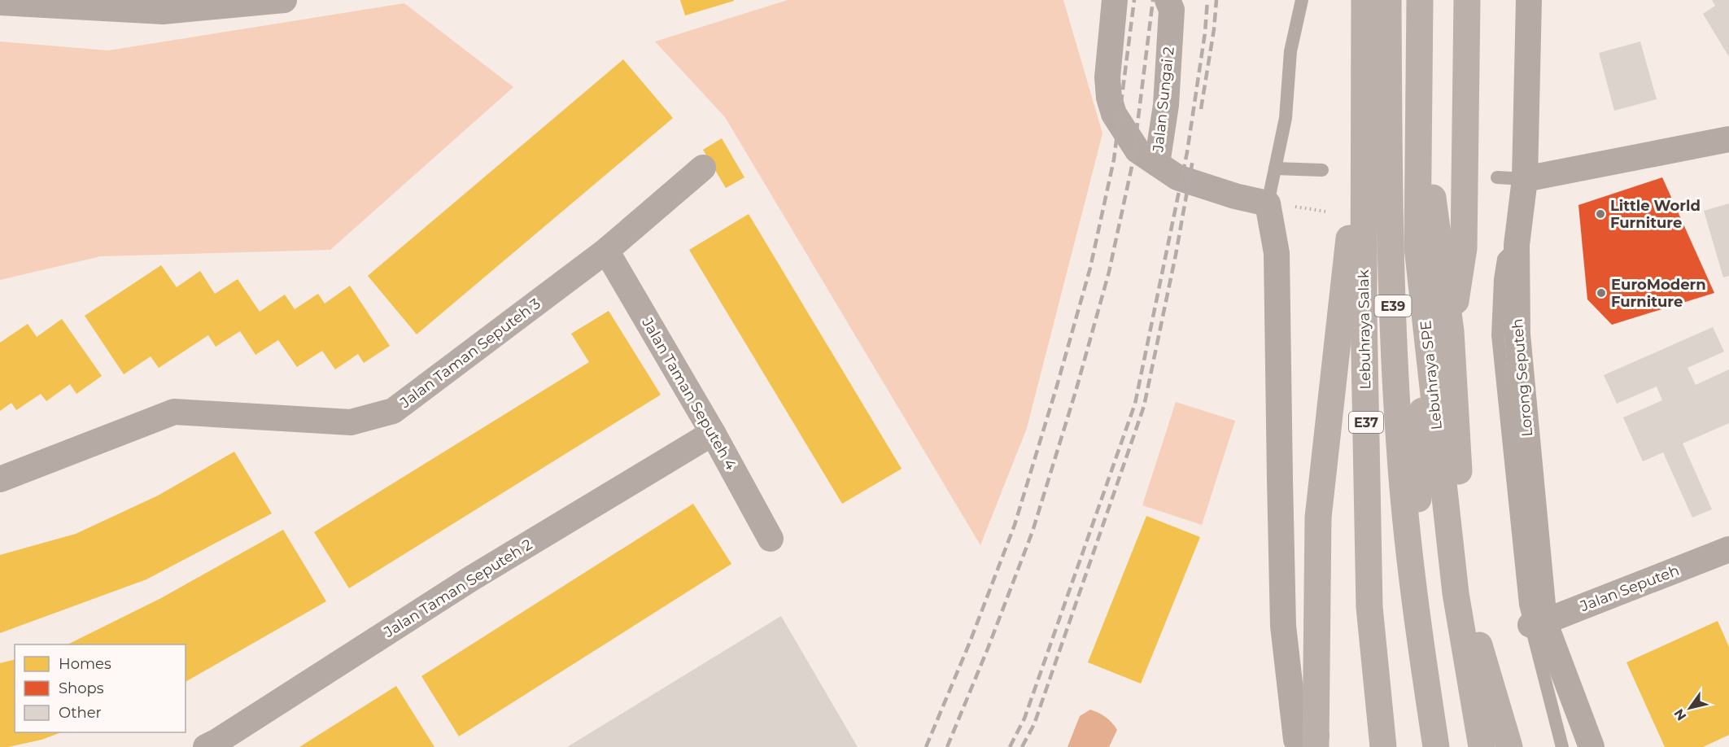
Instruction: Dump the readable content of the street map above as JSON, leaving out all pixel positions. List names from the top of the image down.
{
  "streets": {
    "highway": [
      "E39",
      "Lebuhraya Salak",
      "Lebuhraya SPE",
      "E37"
    ],
    "street": [
      "Jalan Sungai 2",
      "Jalan Taman Seputeh 3",
      "Lorong Seputeh",
      "Jalan Taman Seputeh 4",
      "Jalan Taman Seputeh 2",
      "Jalan Seputeh"
    ]
  },
  "crossings": [
    ["Jalan Taman Seputeh 3", "Jalan Taman Seputeh 4"],
    ["Lorong Seputeh", "Jalan Seputeh"],
    ["Jalan Taman Seputeh 4", "Jalan Taman Seputeh 2"]
  ],
  "places": ["Little World Furniture", "EuroModern Furniture"],
  "legend": ["Homes", "Shops", "Other"],
  "north": "bottom left"
}
